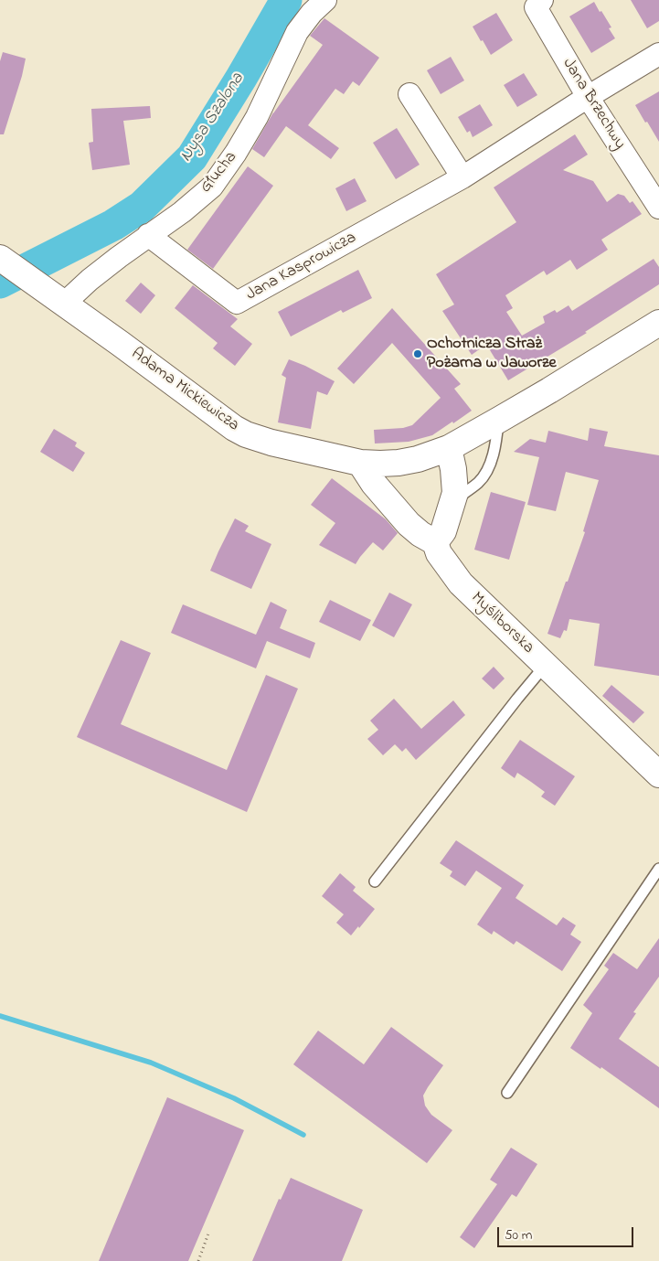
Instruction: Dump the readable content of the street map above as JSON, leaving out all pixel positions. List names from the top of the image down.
{
  "streets": {
    "main road": ["Adama Mickiewicza", "Myśliborska"],
    "street": ["Jana Brzechwy", "Głucha", "Jana Kasprowicza"]
  },
  "crossings": [
    ["Jana Brzechwy", "Jana Kasprowicza"],
    ["Głucha", "Jana Kasprowicza"],
    ["Głucha", "Adama Mickiewicza"]
  ],
  "water": ["Nysa Szalona"],
  "places": ["Ochotnicza Straż Pożarna w Jaworze"],
  "scale_bar": "50 m"
}
